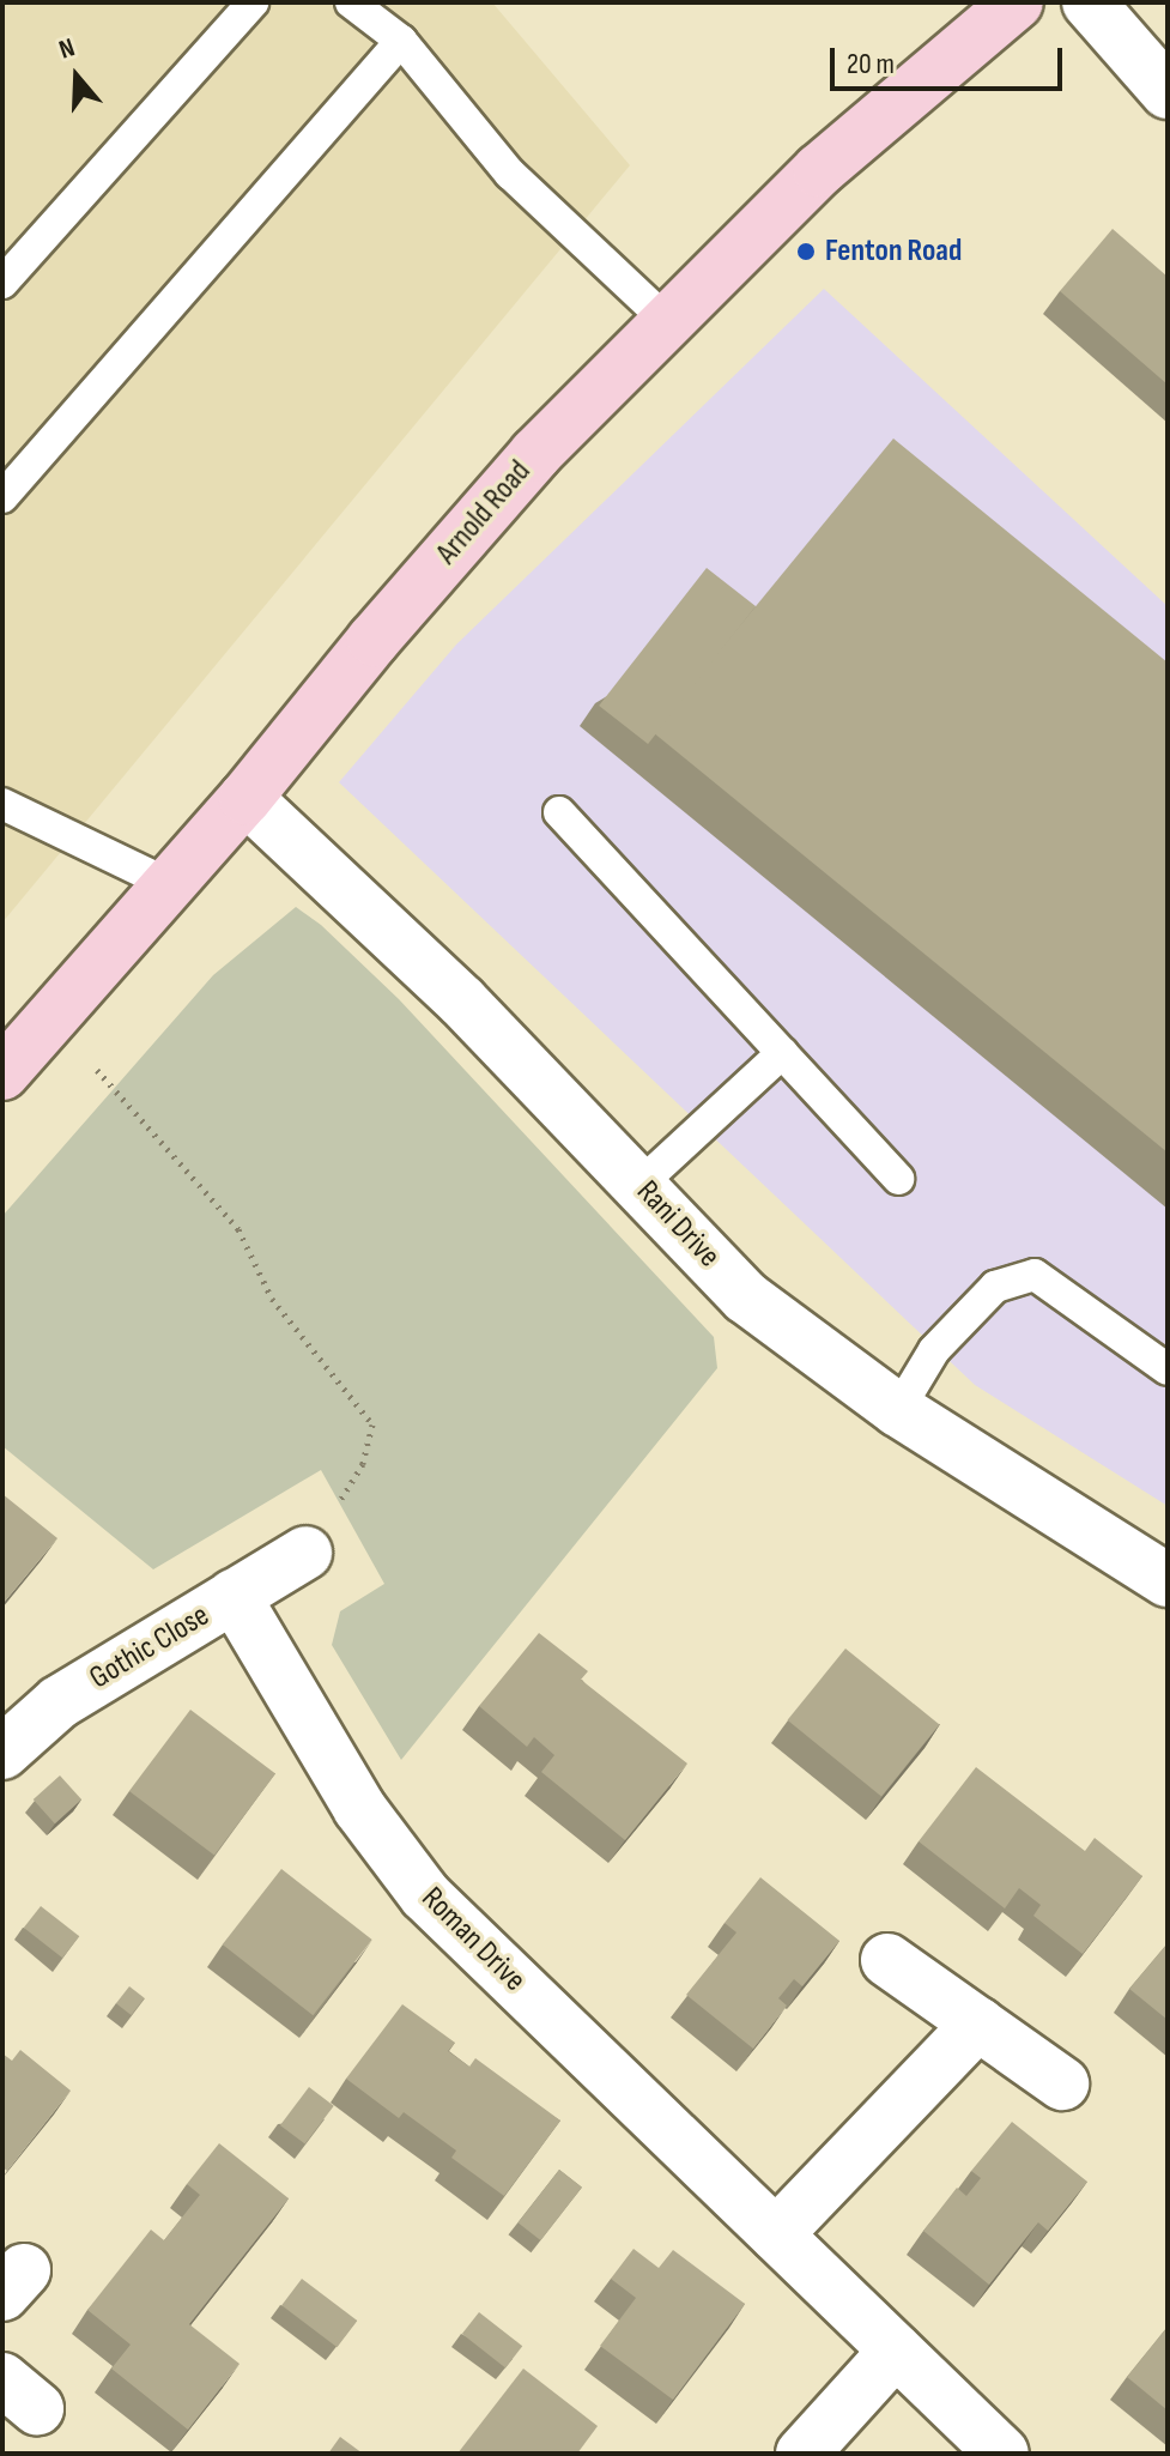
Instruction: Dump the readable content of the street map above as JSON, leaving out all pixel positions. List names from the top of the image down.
{
  "streets": {
    "main road": ["Arnold Road"],
    "street": ["Rani Drive", "Gothic Close", "Roman Drive"]
  },
  "crossings": [
    ["Arnold Road", "Rani Drive"],
    ["Gothic Close", "Roman Drive"]
  ],
  "places": ["Fenton Road"],
  "scale_bar": "20 m",
  "north": "top"
}
